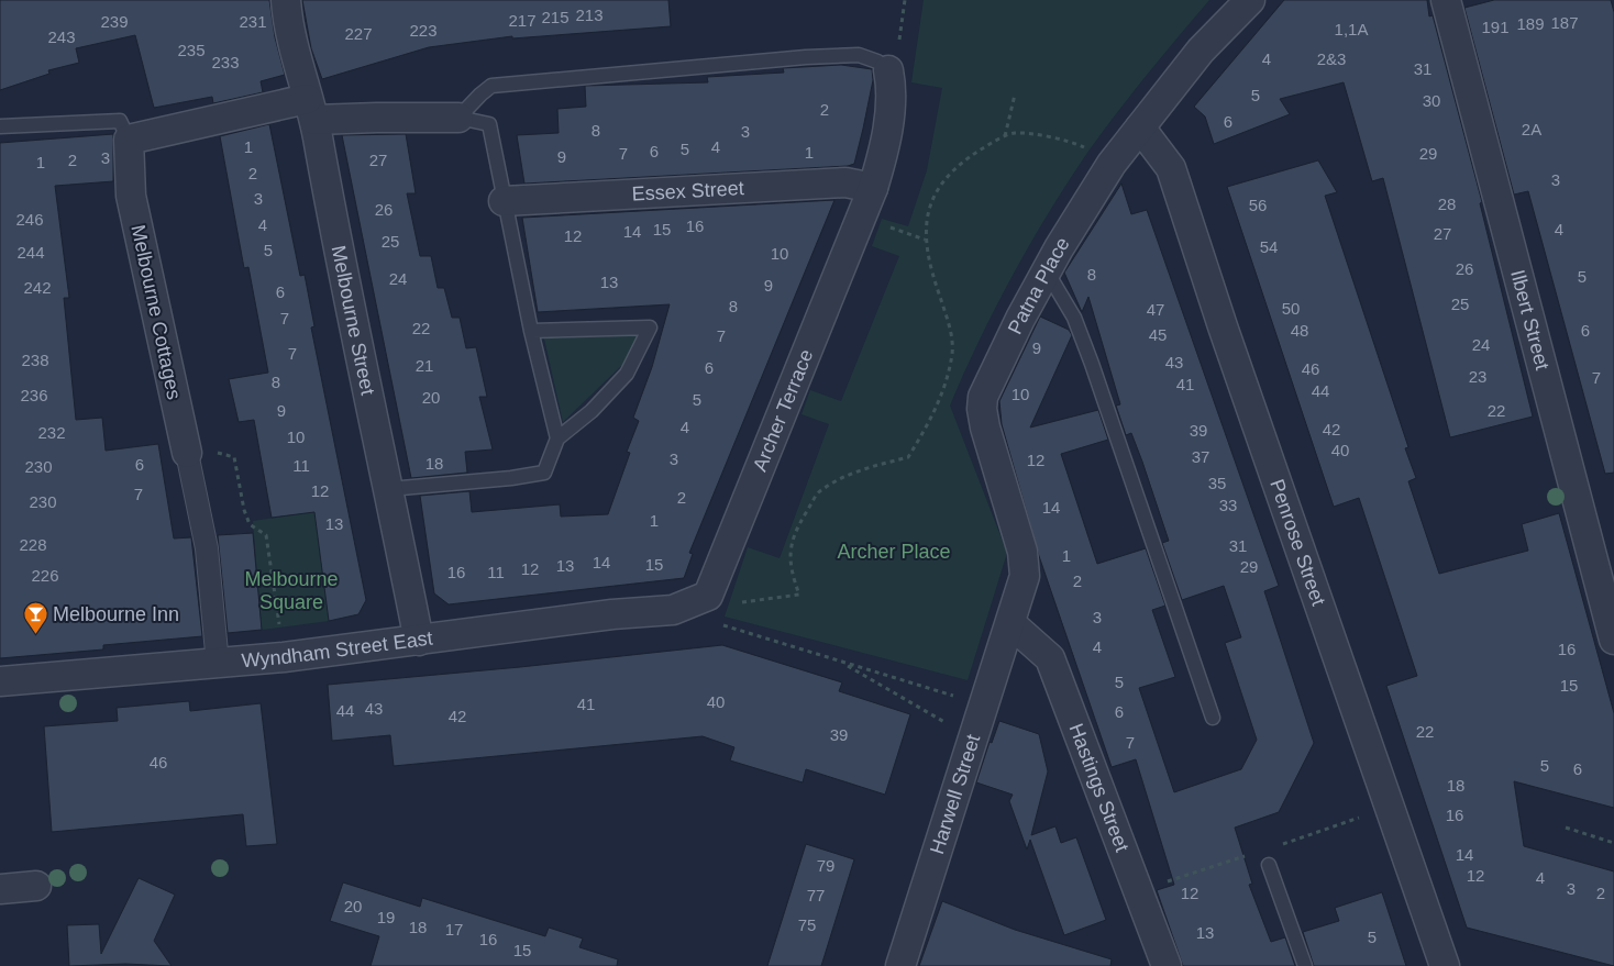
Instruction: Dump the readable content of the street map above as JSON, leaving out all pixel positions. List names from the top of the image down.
{
  "streets": {
    "street": [
      "Essex Street",
      "Patna Place",
      "Melbourne Cottages",
      "Melbourne Street",
      "Ilbert Street",
      "Archer Terrace",
      "Penrose Street",
      "Wyndham Street East",
      "Hastings Street",
      "Harwell Street"
    ]
  },
  "crossings": [
    ["Essex Street", "Archer Terrace"],
    ["Patna Place", "Penrose Street"],
    ["Patna Place", "Hastings Street"],
    ["Patna Place", "Harwell Street"],
    ["Melbourne Cottages", "Wyndham Street East"],
    ["Melbourne Street", "Wyndham Street East"],
    ["Archer Terrace", "Wyndham Street East"],
    ["Hastings Street", "Harwell Street"]
  ],
  "parks": ["Archer Place", "Melbourne Square"],
  "places": {
    "bar": ["Melbourne Inn"]
  },
  "house_numbers": [
    "213",
    "215",
    "217",
    "239",
    "231",
    "187",
    "189",
    "191",
    "1,1A",
    "223",
    "227",
    "243",
    "235",
    "4",
    "2&3",
    "233",
    "31",
    "5",
    "30",
    "2",
    "6",
    "2A",
    "8",
    "3",
    "1",
    "4",
    "5",
    "6",
    "1",
    "7",
    "29",
    "9",
    "3",
    "2",
    "27",
    "1",
    "2",
    "3",
    "3",
    "28",
    "56",
    "26",
    "246",
    "4",
    "16",
    "15",
    "4",
    "14",
    "27",
    "12",
    "25",
    "54",
    "5",
    "244",
    "10",
    "26",
    "8",
    "5",
    "24",
    "13",
    "9",
    "242",
    "6",
    "25",
    "8",
    "50",
    "47",
    "7",
    "22",
    "48",
    "6",
    "45",
    "7",
    "24",
    "9",
    "7",
    "238",
    "43",
    "21",
    "6",
    "46",
    "23",
    "7",
    "8",
    "41",
    "44",
    "10",
    "236",
    "20",
    "5",
    "9",
    "22",
    "4",
    "42",
    "39",
    "232",
    "10",
    "40",
    "37",
    "3",
    "12",
    "18",
    "6",
    "11",
    "230",
    "35",
    "12",
    "7",
    "2",
    "230",
    "33",
    "14",
    "1",
    "13",
    "228",
    "31",
    "1",
    "14",
    "15",
    "13",
    "29",
    "12",
    "16",
    "11",
    "226",
    "2",
    "3",
    "4",
    "16",
    "5",
    "15",
    "40",
    "41",
    "43",
    "44",
    "6",
    "42",
    "22",
    "39",
    "7",
    "46",
    "5",
    "6",
    "18",
    "16",
    "14",
    "79",
    "12",
    "4",
    "3",
    "12",
    "2",
    "77",
    "20",
    "19",
    "75",
    "18",
    "17",
    "13",
    "5",
    "16",
    "15"
  ]
}
